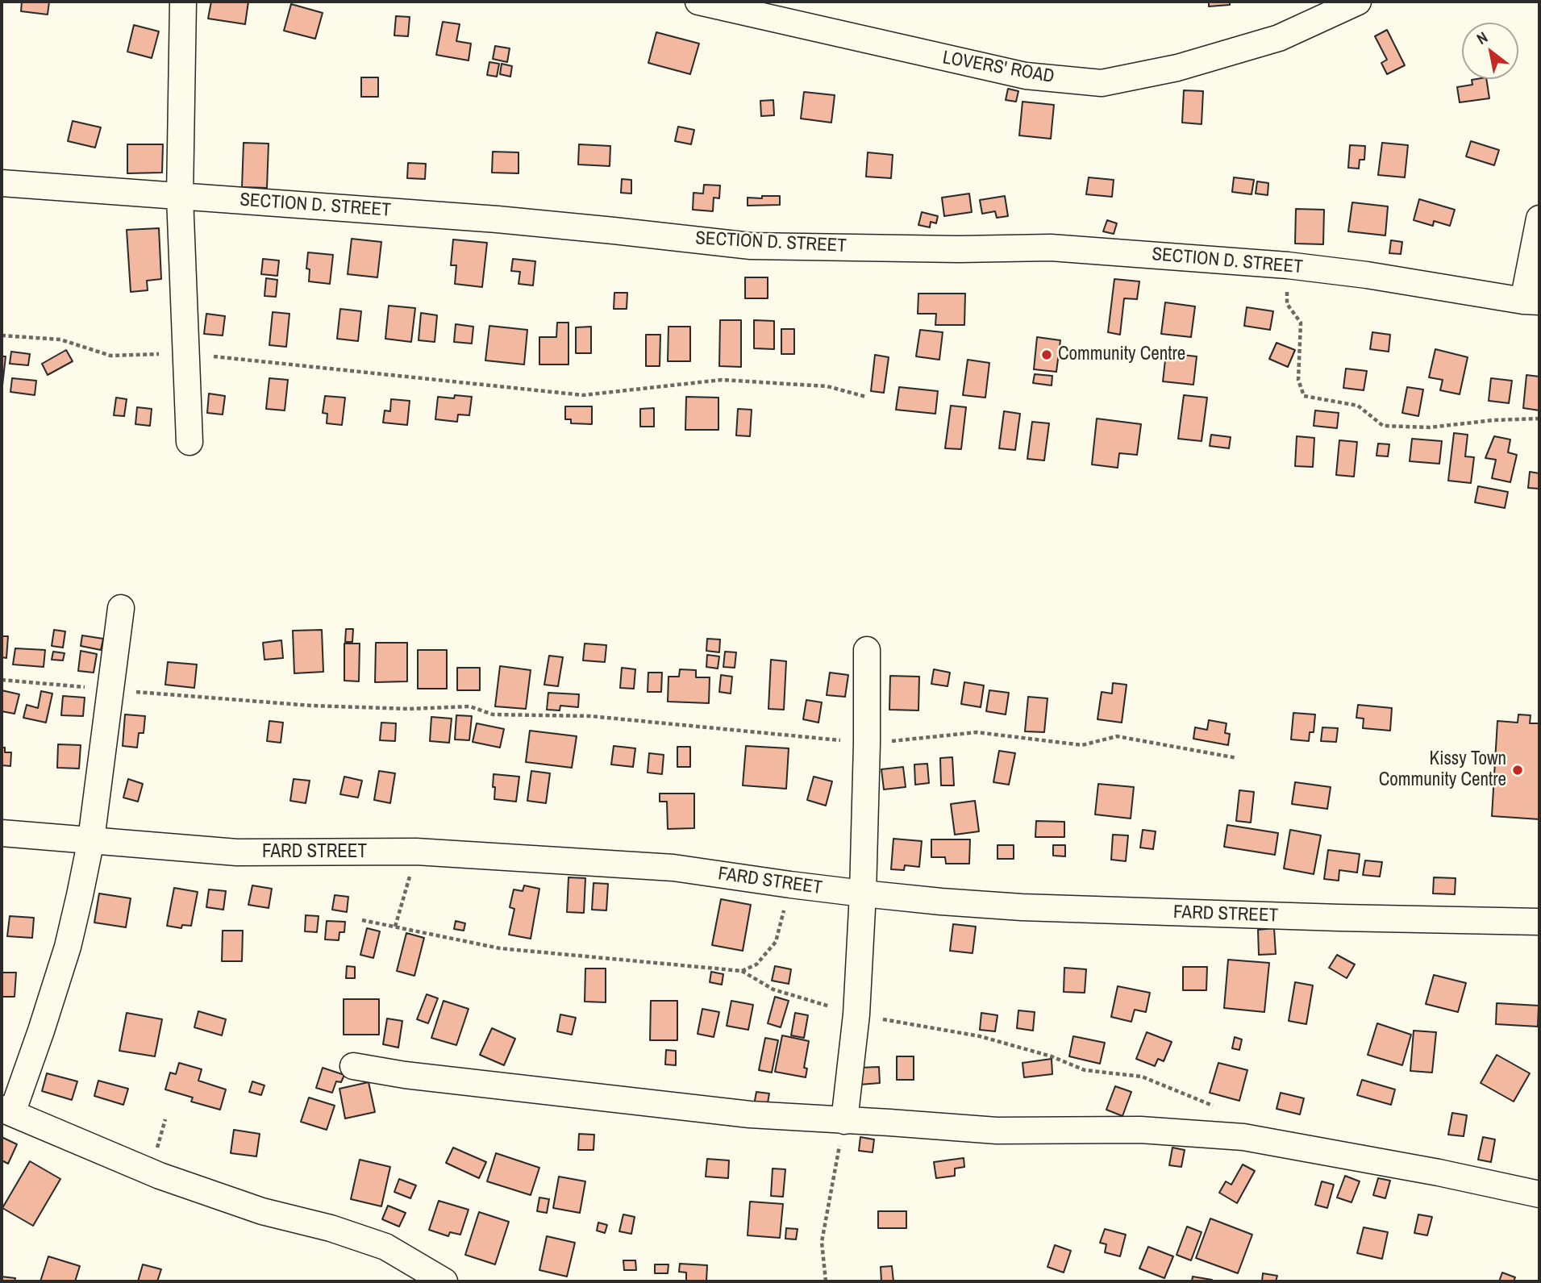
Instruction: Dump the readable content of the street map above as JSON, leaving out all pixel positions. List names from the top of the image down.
{
  "streets": {
    "street": ["LOVERS' ROAD", "SECTION D. STREET", "FARD STREET"]
  },
  "places": ["Community Centre", "Kissy Town Community Centre"],
  "north": "top left"
}
